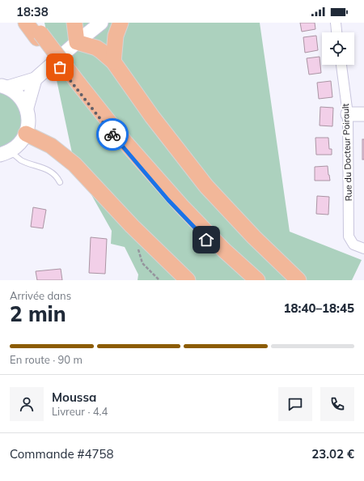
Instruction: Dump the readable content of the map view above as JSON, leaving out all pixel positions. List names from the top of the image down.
{
  "streets": {
    "street": ["Rue du Docteur Poirault"]
  },
  "page": {
    "status": "18:38",
    "heading": ["2 min", "Arrivée dans", "18:40–18:45"],
    "panel": [
      "Moussa",
      "Livreur · 4.4",
      "Commande #4758",
      "23.02 €"
    ],
    "bar": "En route · 90 m"
  }
}
